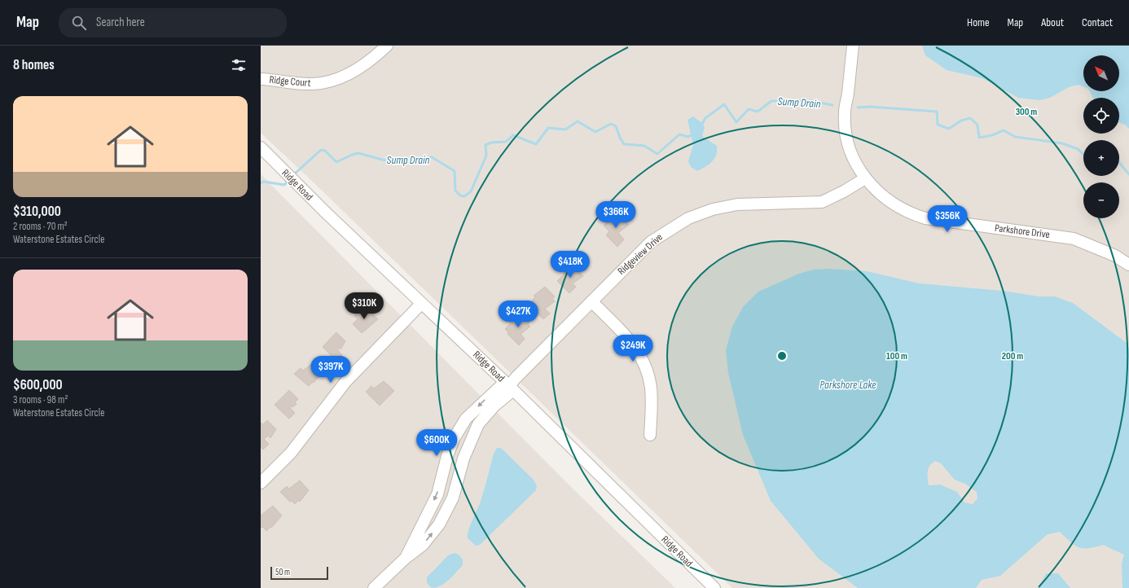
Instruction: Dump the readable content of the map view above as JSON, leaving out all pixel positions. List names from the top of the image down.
{
  "streets": {
    "street": [
      "Ridge Court",
      "Ridge Road",
      "Parkshore Drive",
      "Ridgeview Drive"
    ]
  },
  "crossings": [
    ["Ridge Road", "Ridgeview Drive"],
    ["Parkshore Drive", "Ridgeview Drive"]
  ],
  "water": ["Sump Drain", "Parkshore Lake"],
  "scale_bar": "50 m",
  "north": "top left",
  "page": {
    "header": "Map",
    "search": "Search here",
    "nav": [
      "Home",
      "Map",
      "About",
      "Contact"
    ],
    "heading": "8 homes",
    "map_buttons": ["+", "−"],
    "list": [
      {
        "name": "$310,000",
        "note": "2 rooms · 70 m² · Waterstone Estates Circle"
      },
      {
        "name": "$600,000",
        "note": "3 rooms · 98 m² · Waterstone Estates Circle"
      }
    ],
    "price": [
      "$366K",
      "$356K",
      "$418K",
      "$310K",
      "$427K",
      "$249K",
      "$397K",
      "$600K"
    ],
    "scale": "50 m"
  },
  "rings": ["300 m", "100 m", "200 m"]
}
